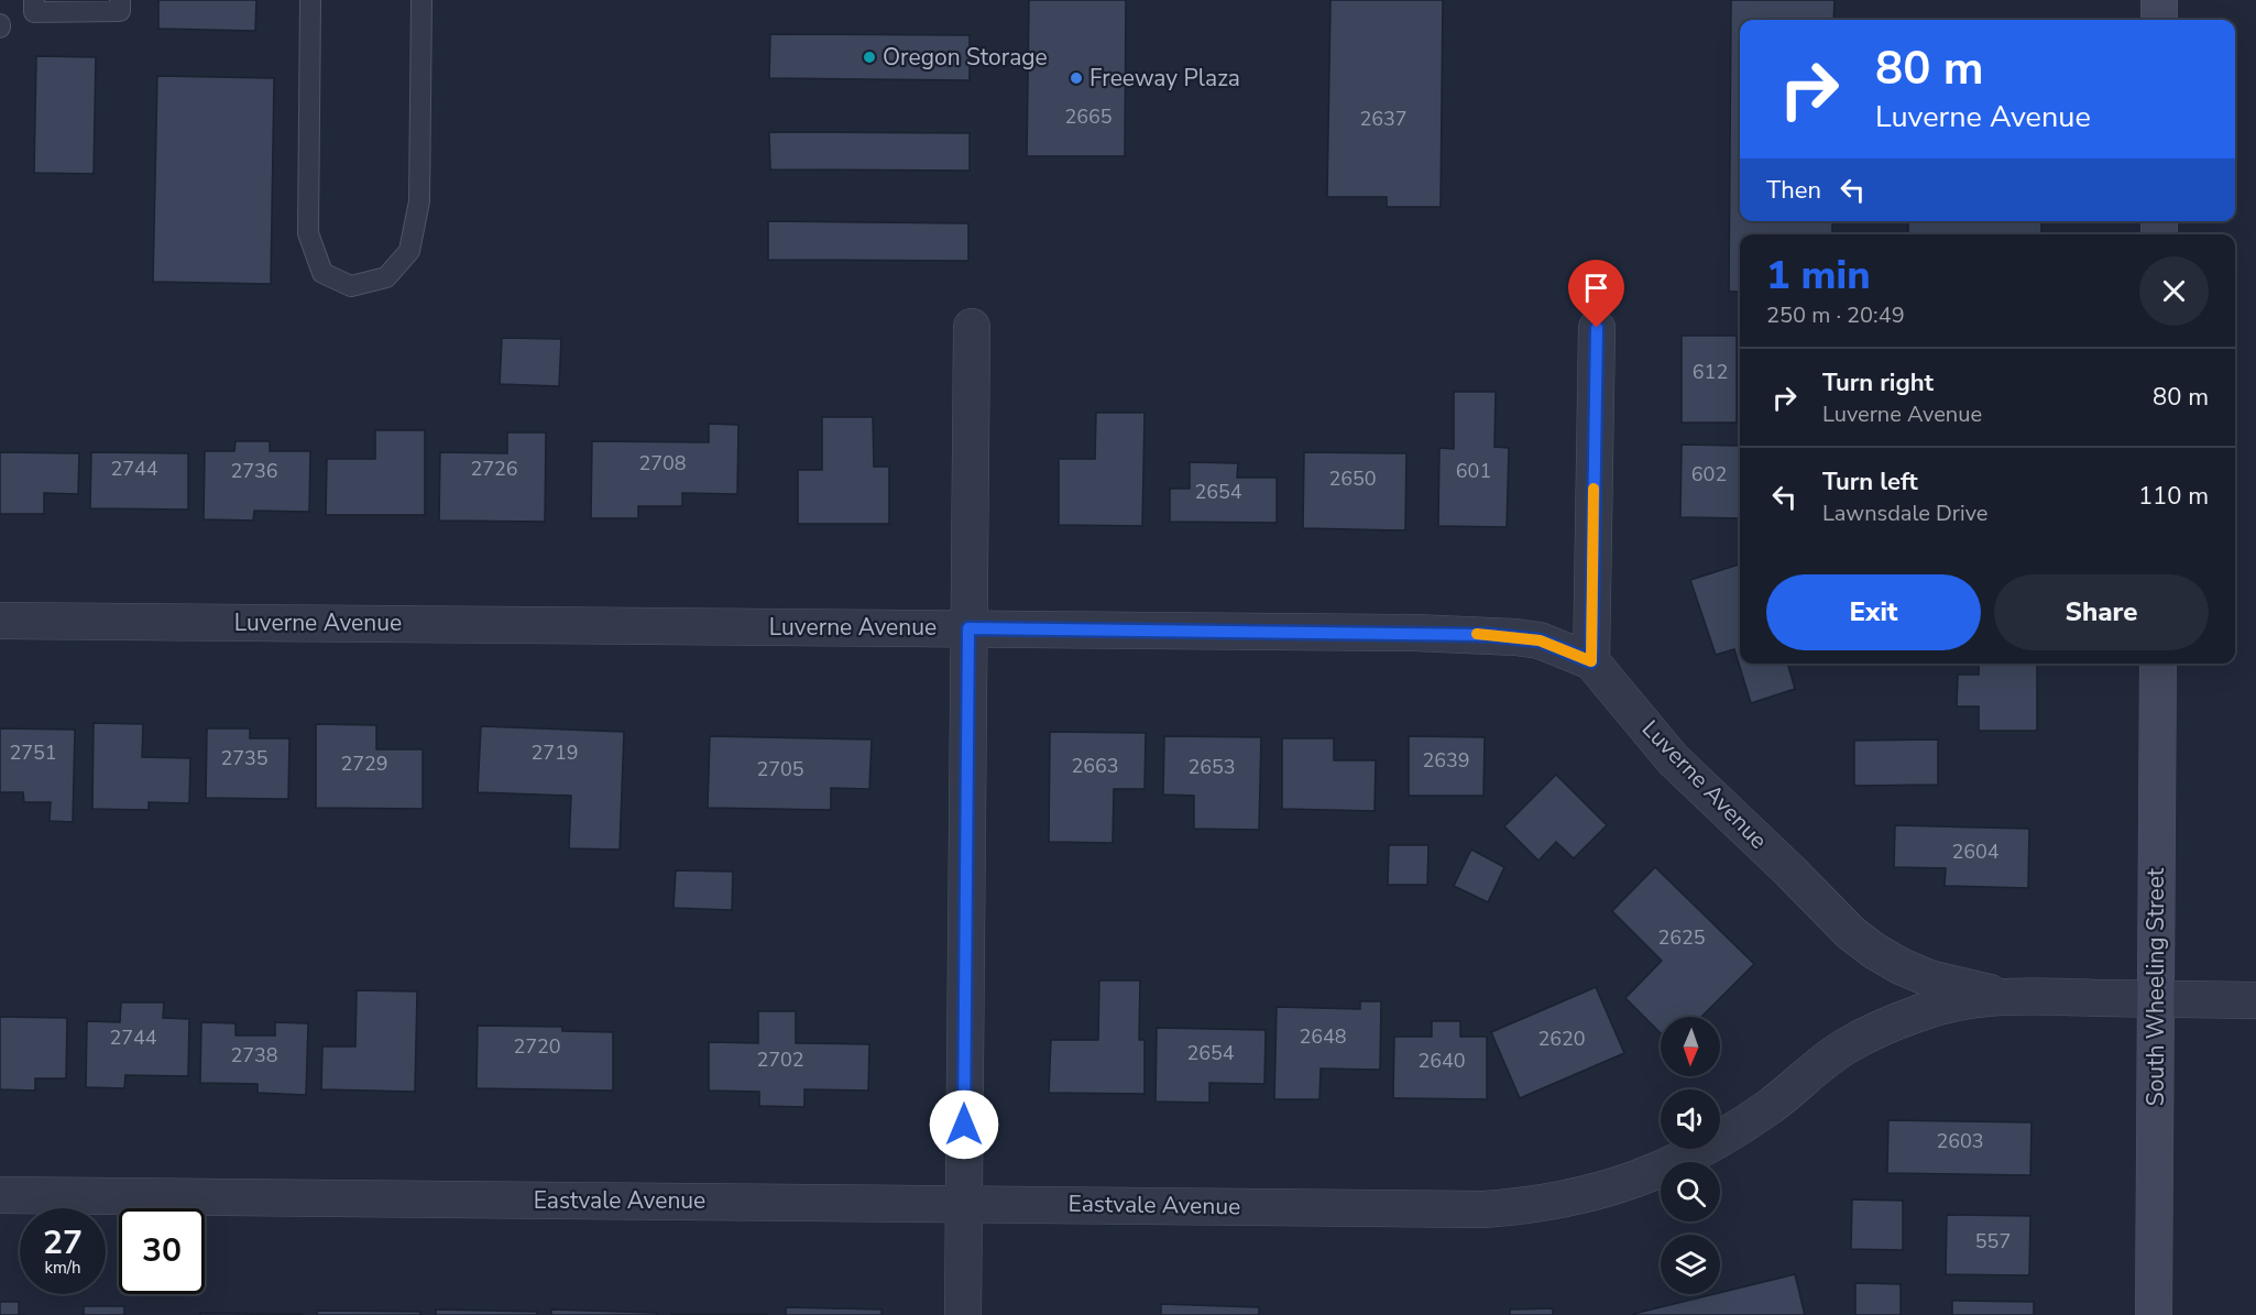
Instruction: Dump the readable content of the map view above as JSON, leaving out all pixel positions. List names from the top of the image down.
{
  "streets": {
    "main road": ["South Wheeling Street"],
    "street": ["Luverne Avenue", "Eastvale Avenue"]
  },
  "crossings": [
    ["Luverne Avenue", "Eastvale Avenue"],
    ["South Wheeling Street", "Eastvale Avenue"]
  ],
  "places": ["Oregon Storage", "Freeway Plaza"],
  "house_numbers": [
    "2665",
    "2637",
    "612",
    "2708",
    "2744",
    "2726",
    "2736",
    "601",
    "602",
    "2650",
    "2654",
    "2751",
    "2719",
    "2735",
    "2639",
    "2729",
    "2663",
    "2653",
    "2705",
    "2604",
    "2625",
    "2648",
    "2744",
    "2620",
    "2720",
    "2654",
    "2738",
    "2702",
    "2640",
    "2603",
    "557"
  ],
  "north": "bottom",
  "page": {
    "turn": ["80 m", "Luverne Avenue"],
    "then": "Then",
    "heading": ["1 min", "250 m · 20:49"],
    "list": [
      {
        "name": "Turn right",
        "note": "Luverne Avenue",
        "value": "80 m"
      },
      {
        "name": "Turn left",
        "note": "Lawnsdale Drive",
        "value": "110 m"
      }
    ],
    "buttons": ["Exit", "Share"],
    "speed": "27 km/h",
    "limit": "30"
  }
}
